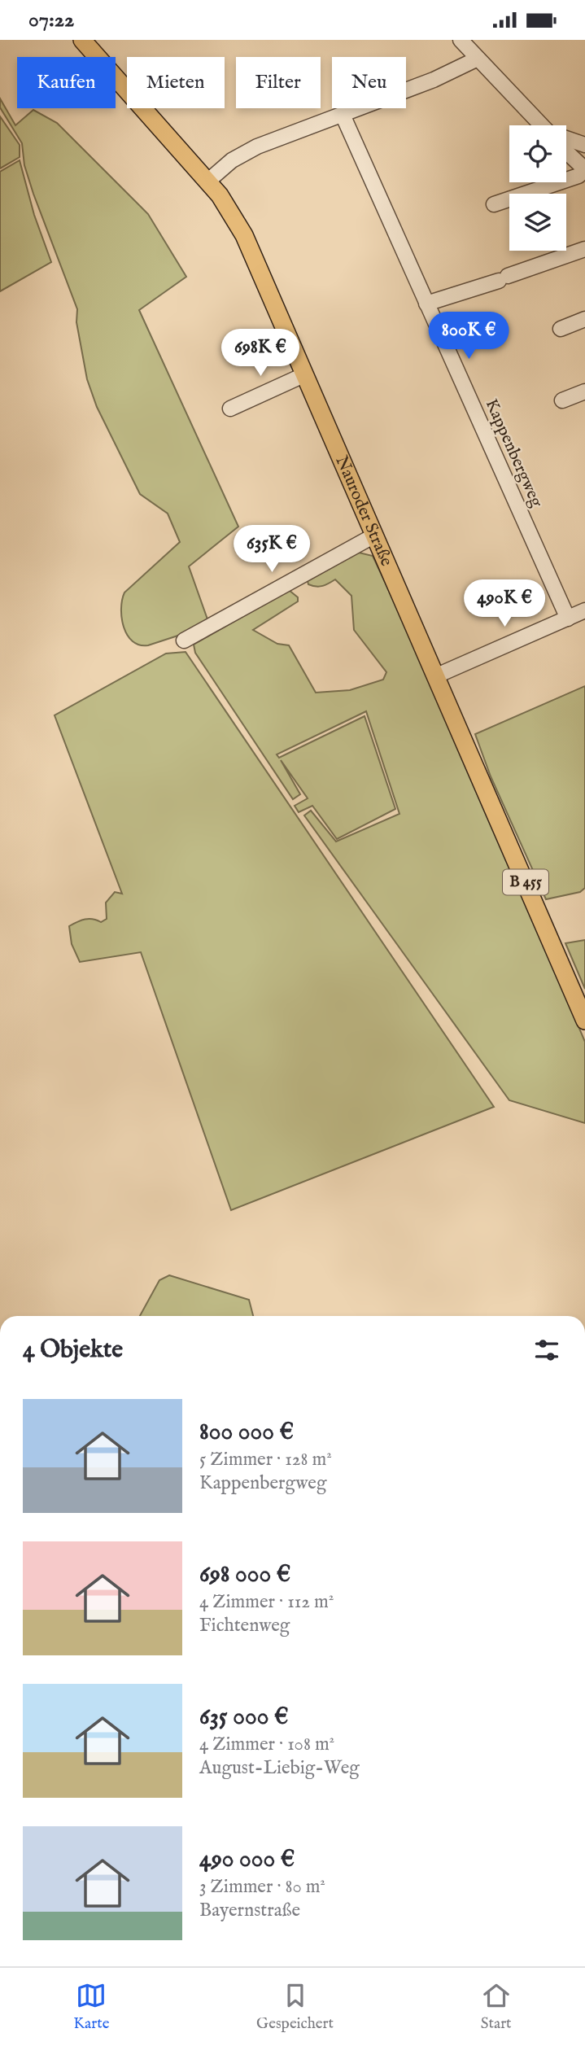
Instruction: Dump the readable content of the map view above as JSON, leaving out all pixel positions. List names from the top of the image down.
{
  "streets": {
    "main road": ["Nauroder Straße", "B 455"],
    "street": ["Kappenbergweg"]
  },
  "page": {
    "status": "07:22",
    "chip": [
      "Kaufen",
      "Mieten",
      "Filter",
      "Neu"
    ],
    "price": [
      "800K €",
      "698K €",
      "635K €",
      "490K €"
    ],
    "heading": "4 Objekte",
    "list": [
      {
        "name": "800 000 €",
        "note": "5 Zimmer · 128 m² · Kappenbergweg"
      },
      {
        "name": "698 000 €",
        "note": "4 Zimmer · 112 m² · Fichtenweg"
      },
      {
        "name": "635 000 €",
        "note": "4 Zimmer · 108 m² · August-Liebig-Weg"
      },
      {
        "name": "490 000 €",
        "note": "3 Zimmer · 80 m² · Bayernstraße"
      }
    ],
    "tabs": ["Karte", "Gespeichert", "Start"]
  }
}
